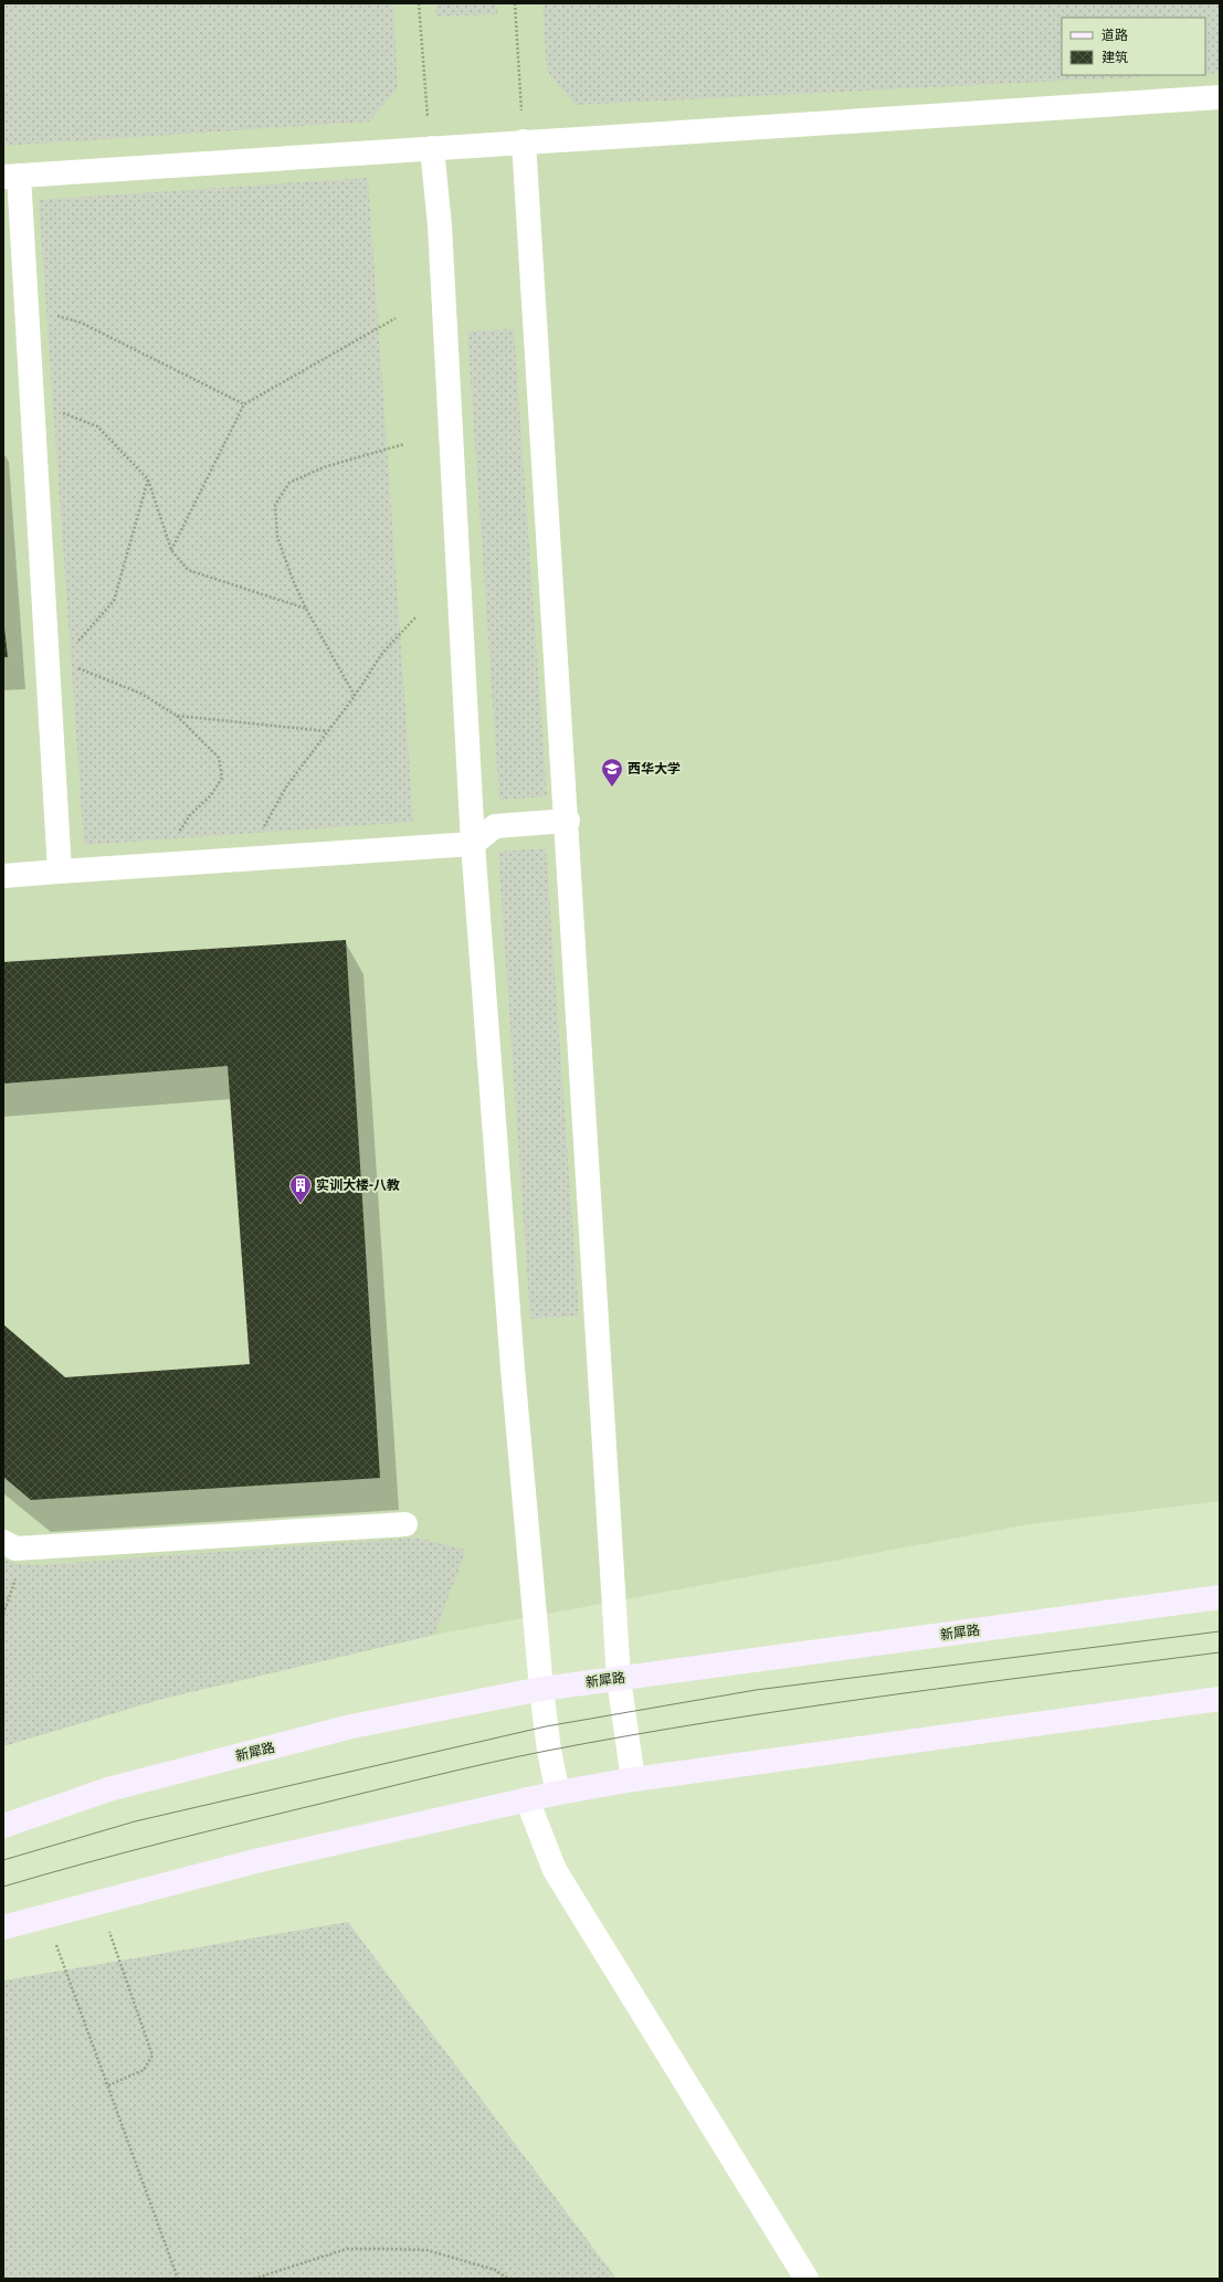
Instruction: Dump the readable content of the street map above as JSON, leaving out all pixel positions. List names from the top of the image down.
{
  "streets": {
    "main road": ["新犀路"]
  },
  "places": {
    "school or university": ["西华大学"],
    "building": ["实训大楼-八教"]
  },
  "legend": ["道路", "建筑"]
}
